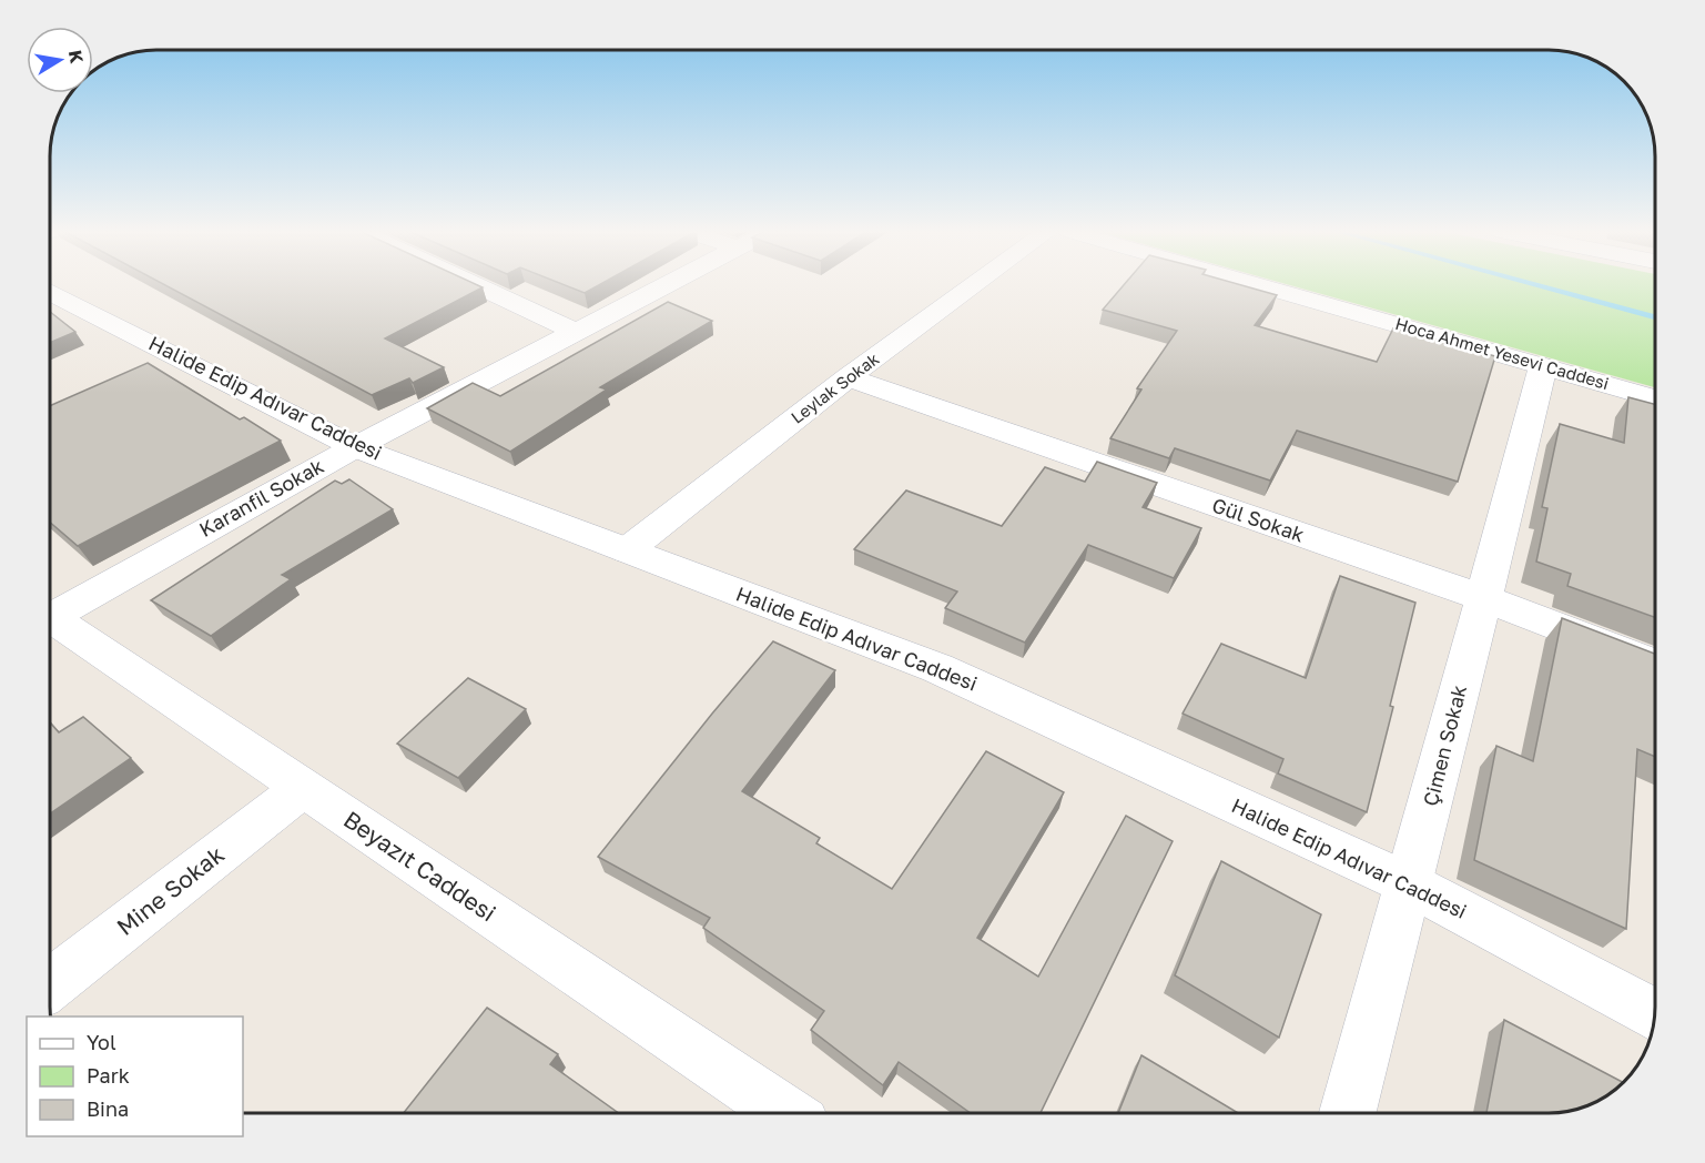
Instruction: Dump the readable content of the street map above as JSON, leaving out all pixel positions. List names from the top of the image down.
{
  "streets": {
    "street": [
      "Hoca Ahmet Yesevi Caddesi",
      "Leylak Sokak",
      "Halide Edip Adıvar Caddesi",
      "Karanfil Sokak",
      "Gül Sokak",
      "Çimen Sokak",
      "Beyazıt Caddesi",
      "Mine Sokak"
    ]
  },
  "crossings": [
    ["Hoca Ahmet Yesevi Caddesi", "Çimen Sokak"],
    ["Leylak Sokak", "Halide Edip Adıvar Caddesi"],
    ["Leylak Sokak", "Gül Sokak"],
    ["Halide Edip Adıvar Caddesi", "Karanfil Sokak"],
    ["Halide Edip Adıvar Caddesi", "Çimen Sokak"],
    ["Gül Sokak", "Çimen Sokak"],
    ["Beyazıt Caddesi", "Mine Sokak"]
  ],
  "legend": ["Yol", "Park", "Bina"],
  "north": "right"
}
